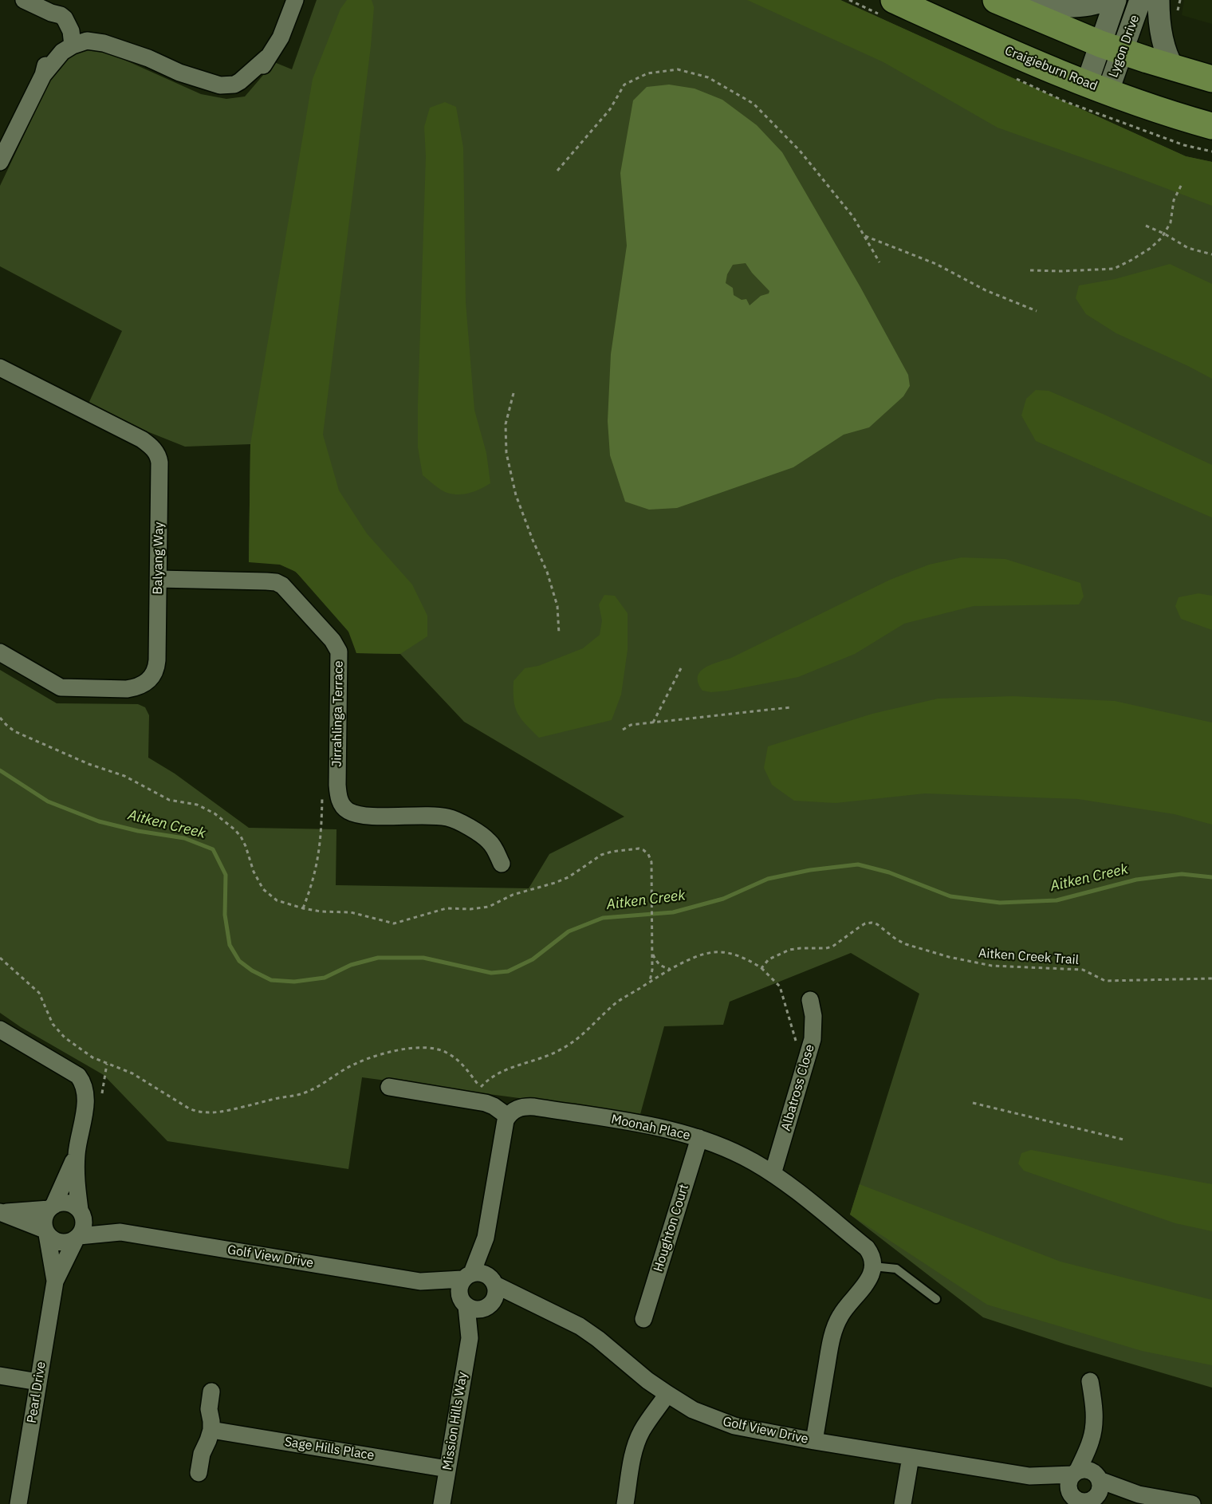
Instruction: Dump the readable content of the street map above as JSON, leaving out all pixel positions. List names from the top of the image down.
{
  "streets": {
    "main road": ["Craigieburn Road"],
    "street": [
      "Lygon Drive",
      "Balyang Way",
      "Jirrahlinga Terrace",
      "Albatross Close",
      "Moonah Place",
      "Houghton Court",
      "Golf View Drive",
      "Pearl Drive",
      "Mission Hills Way",
      "Sage Hills Place"
    ],
    "path": ["Aitken Creek Trail"]
  },
  "crossings": [
    ["Lygon Drive", "Craigieburn Road"],
    ["Balyang Way", "Jirrahlinga Terrace"],
    ["Albatross Close", "Moonah Place"],
    ["Moonah Place", "Houghton Court"],
    ["Golf View Drive", "Pearl Drive"],
    ["Golf View Drive", "Mission Hills Way"],
    ["Mission Hills Way", "Sage Hills Place"]
  ],
  "water": ["Aitken Creek"]
}
